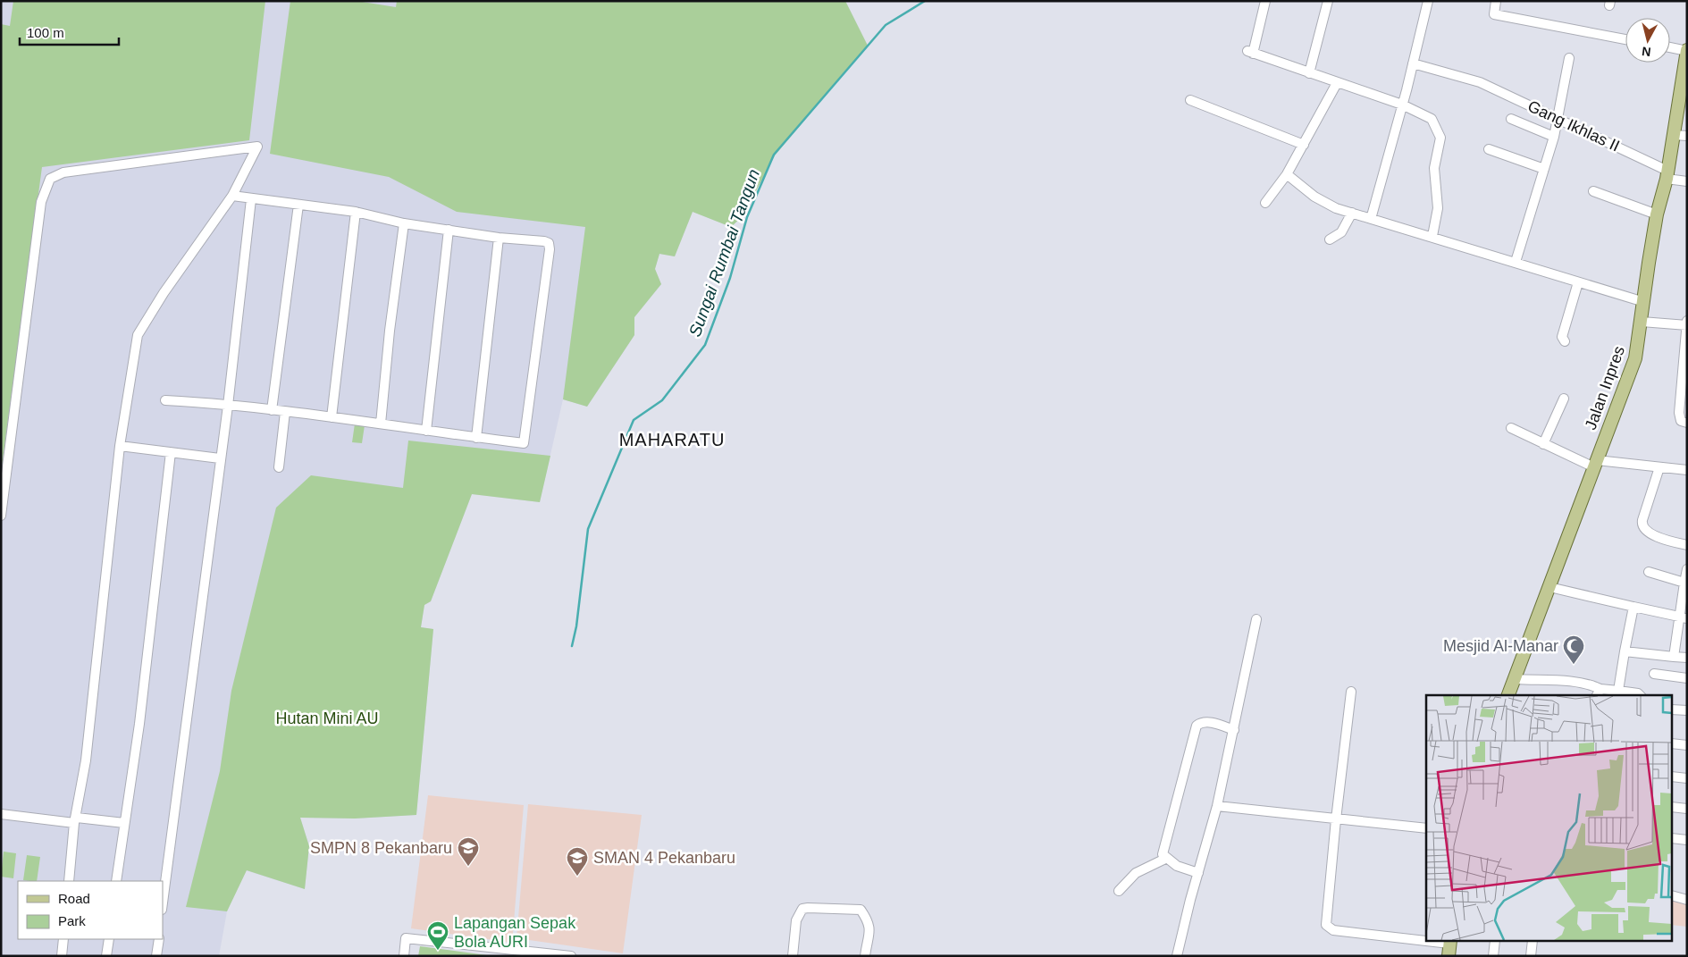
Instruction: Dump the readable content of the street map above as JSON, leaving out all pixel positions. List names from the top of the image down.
{
  "streets": {
    "main road": ["Jalan Inpres"],
    "street": ["Gang Ikhlas II"]
  },
  "crossings": [
    ["Gang Ikhlas II", "Jalan Inpres"]
  ],
  "districts": ["MAHARATU"],
  "water": ["Sungai Rumbai Tangun"],
  "parks": ["Hutan Mini AU"],
  "places": {
    "mosque": ["Mesjid Al-Manar"],
    "school or university": ["SMPN 8 Pekanbaru", "SMAN 4 Pekanbaru"],
    "sports": ["Lapangan Sepak Bola AURI"]
  },
  "legend": ["Road", "Park"],
  "scale_bar": "100 m",
  "north": "bottom"
}
